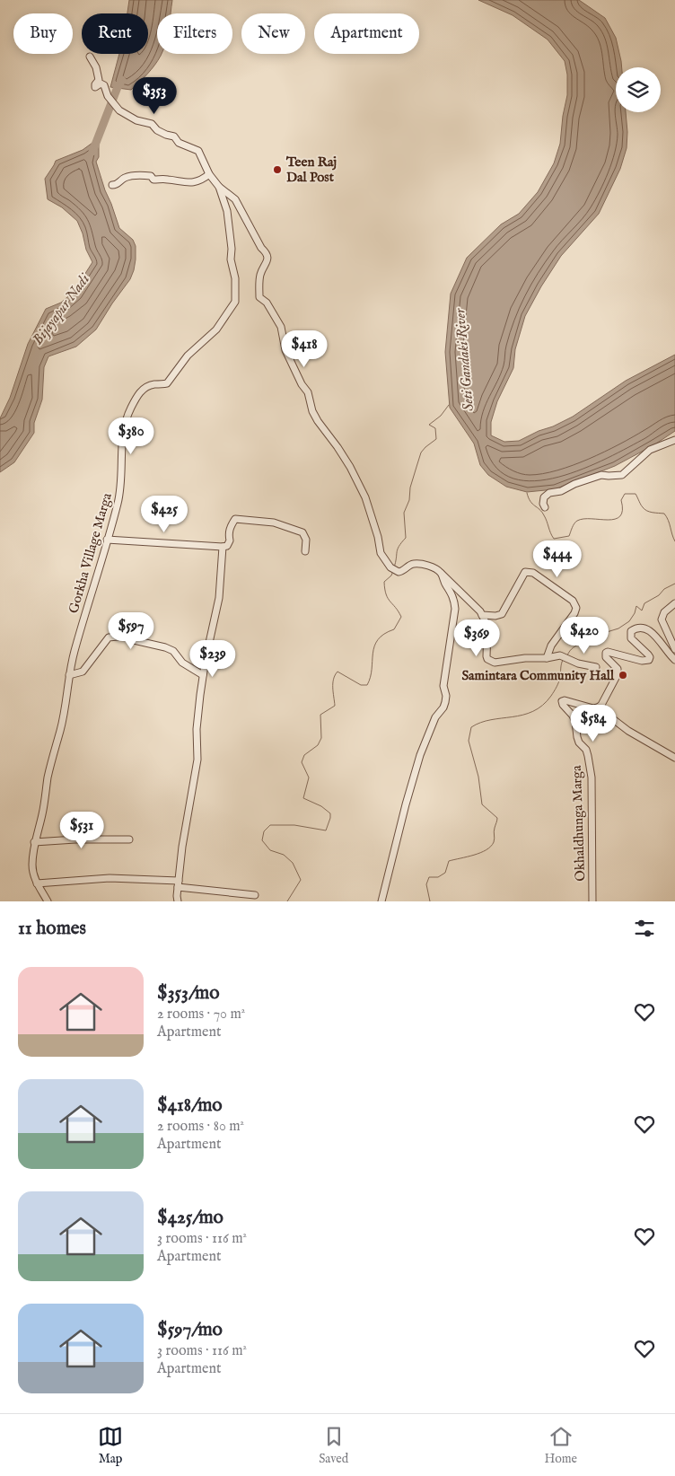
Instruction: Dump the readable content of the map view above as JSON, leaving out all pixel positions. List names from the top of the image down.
{
  "streets": {
    "street": ["Gorkha Village Marga", "Okhaldhunga Marga"]
  },
  "water": ["Bijayapur Nadi", "Seti Gandaki River"],
  "places": ["Teen Raj Dal Post", "Samintara Community Hall"],
  "page": {
    "chip": [
      "Buy",
      "Rent",
      "Filters",
      "New",
      "Apartment"
    ],
    "price": [
      "$353",
      "$418",
      "$380",
      "$425",
      "$444",
      "$597",
      "$420",
      "$369",
      "$239",
      "$584",
      "$531"
    ],
    "heading": "11 homes",
    "list": [
      {
        "name": "$353/mo",
        "note": "2 rooms · 70 m² · Apartment"
      },
      {
        "name": "$418/mo",
        "note": "2 rooms · 80 m² · Apartment"
      },
      {
        "name": "$425/mo",
        "note": "3 rooms · 116 m² · Apartment"
      },
      {
        "name": "$597/mo",
        "note": "3 rooms · 116 m² · Apartment"
      }
    ],
    "tabs": ["Map", "Saved", "Home"]
  }
}
